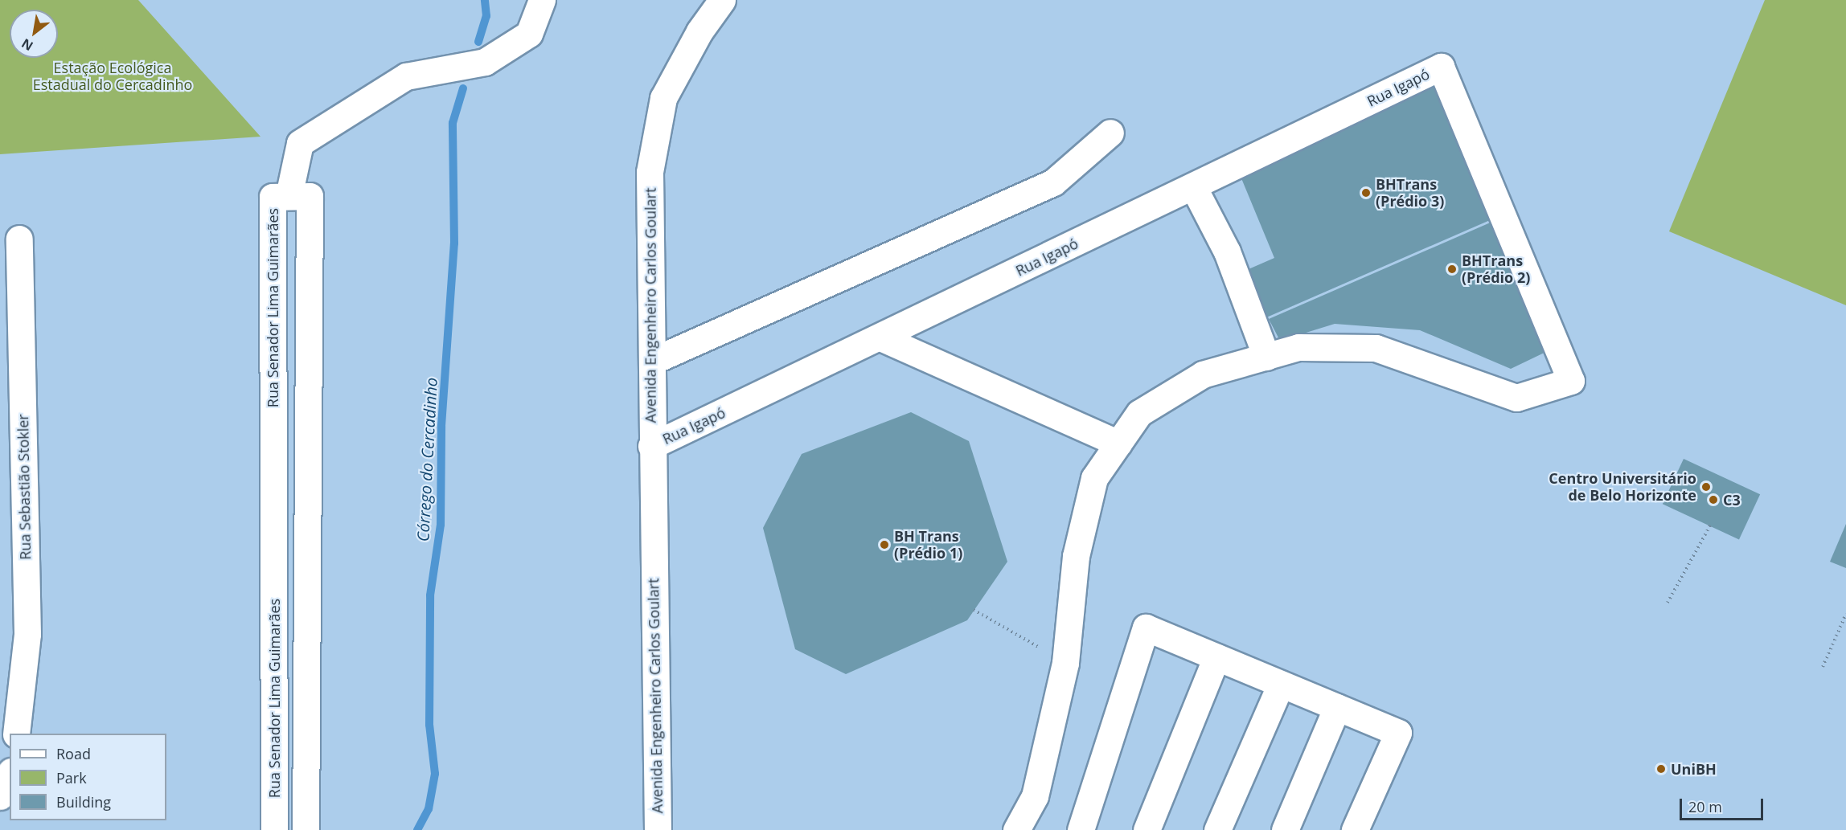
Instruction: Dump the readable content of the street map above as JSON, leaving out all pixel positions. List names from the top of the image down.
{
  "streets": {
    "street": [
      "Rua Igapó",
      "Avenida Engenheiro Carlos Goulart",
      "Rua Senador Lima Guimarães",
      "Rua Sebastião Stokler"
    ]
  },
  "crossings": [
    ["Rua Igapó", "Avenida Engenheiro Carlos Goulart"]
  ],
  "water": ["Córrego do Cercadinho"],
  "parks": ["Estação Ecológica Estadual do Cercadinho"],
  "places": [
    "BHTrans (Prédio 3)",
    "BHTrans (Prédio 2)",
    "Centro Universitário de Belo Horizonte",
    "C3",
    "BH Trans (Prédio 1)",
    "UniBH"
  ],
  "legend": ["Road", "Park", "Building"],
  "scale_bar": "20 m",
  "north": "bottom left"
}
